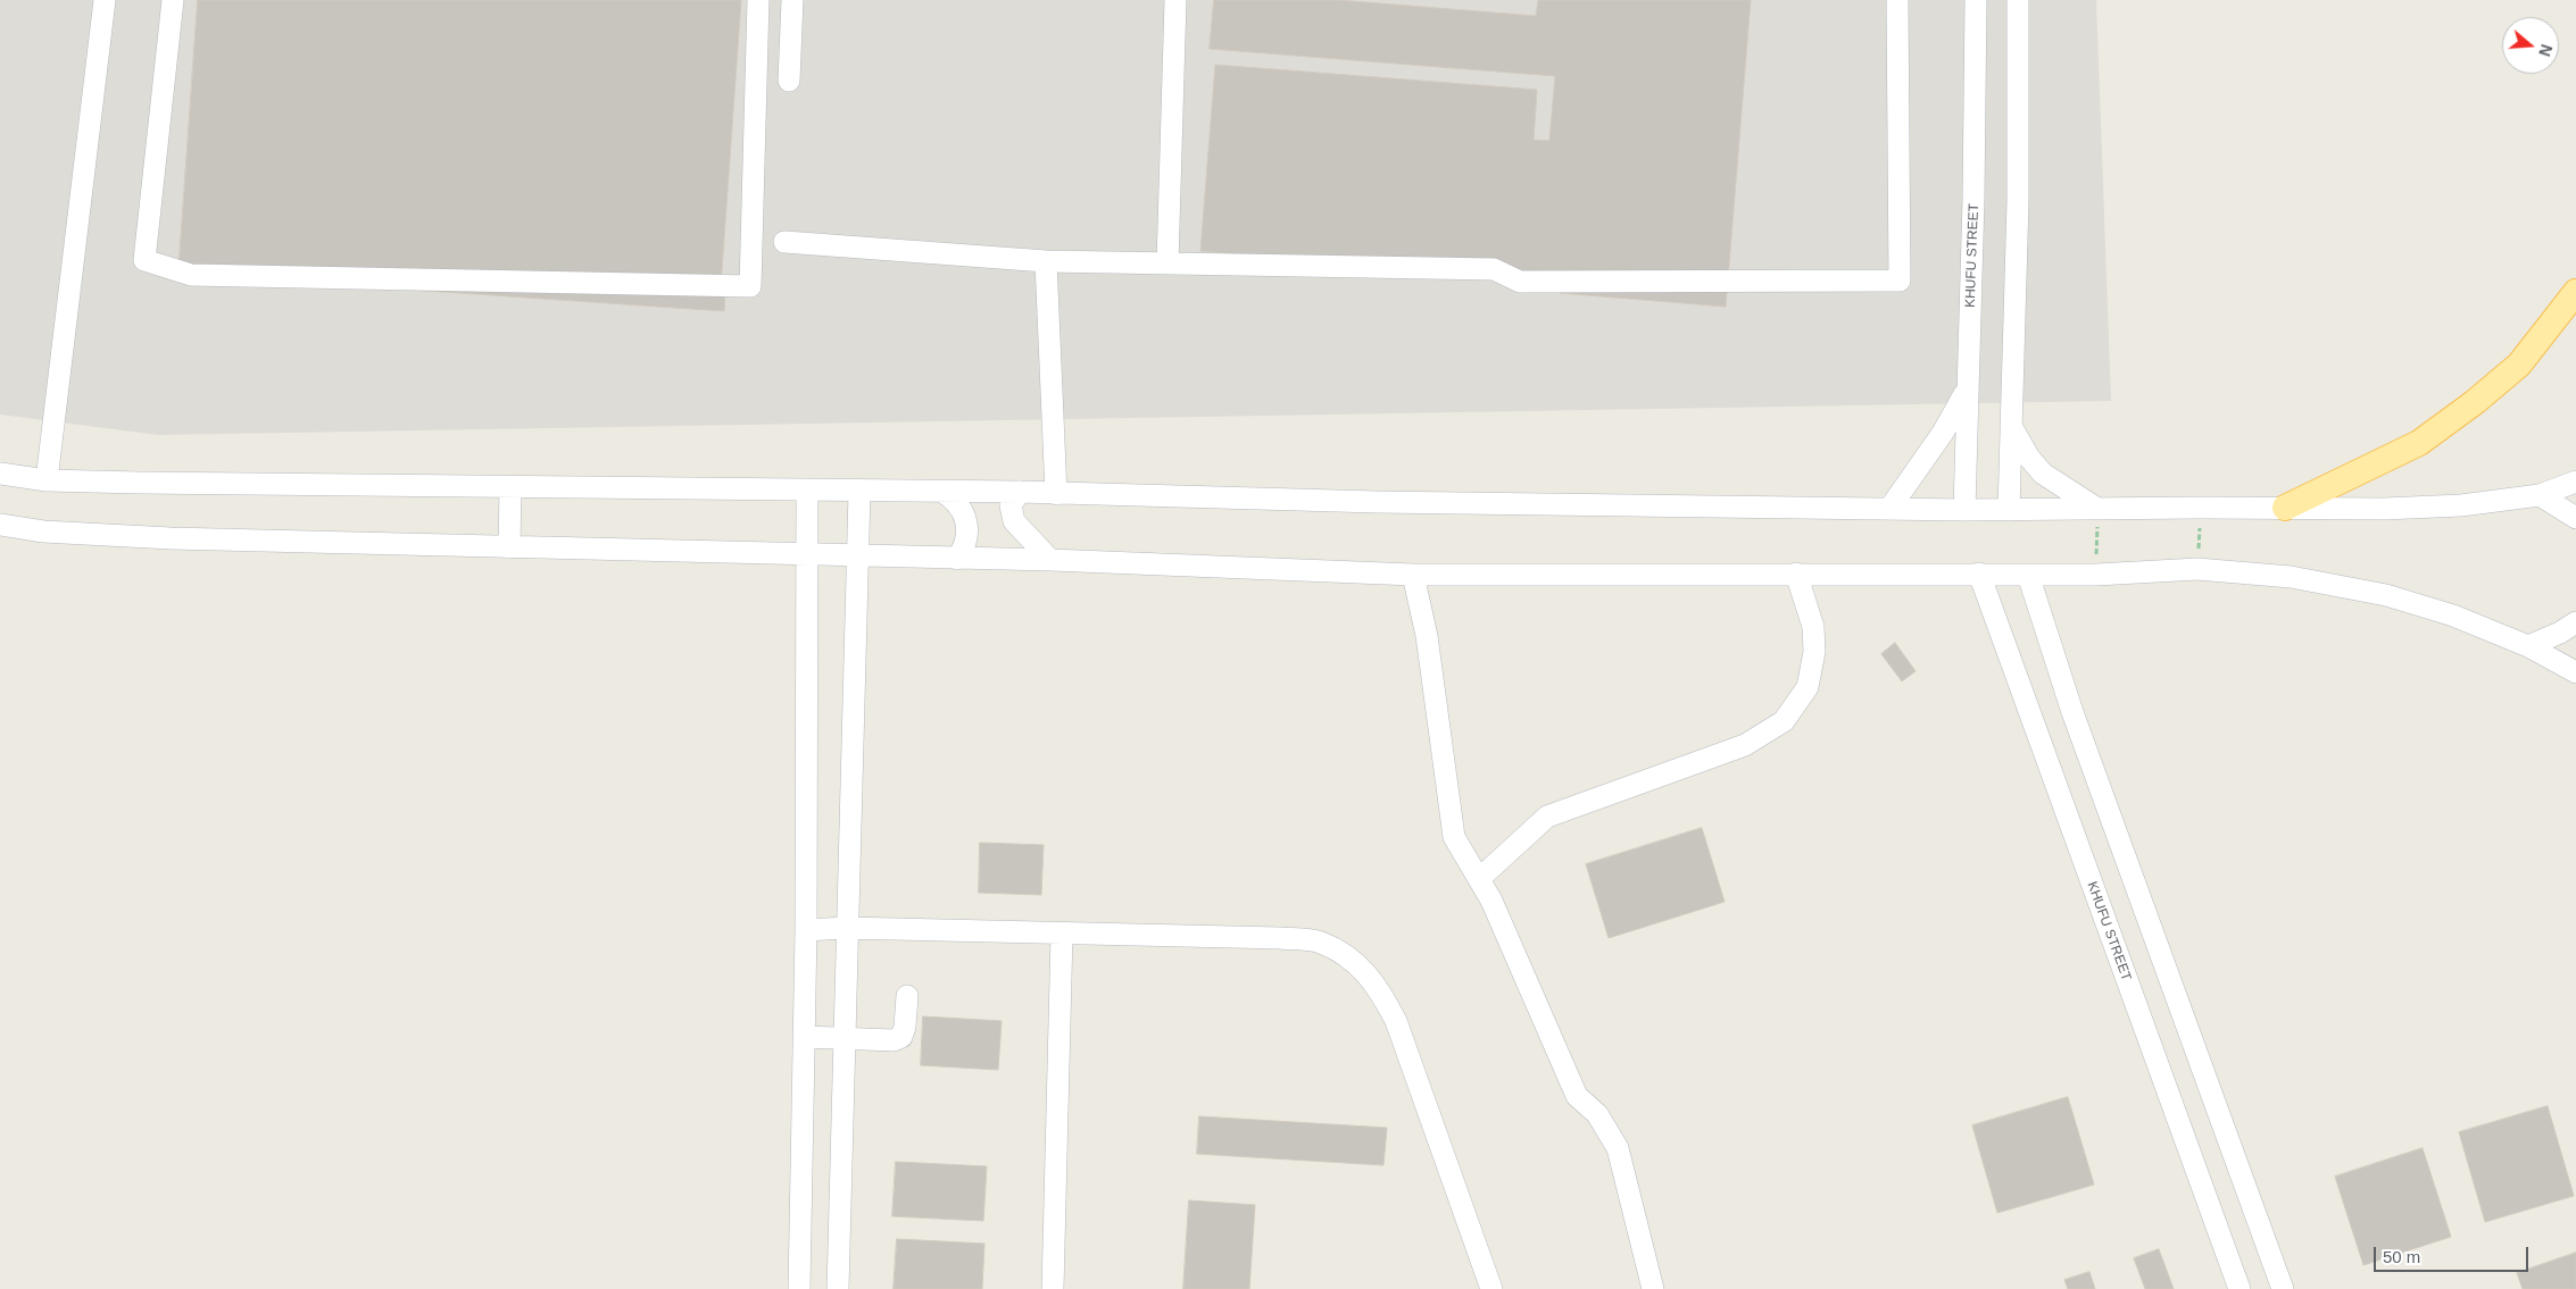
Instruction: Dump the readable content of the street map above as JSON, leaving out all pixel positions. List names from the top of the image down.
{
  "streets": {
    "street": ["KHUFU STREET"]
  },
  "scale_bar": "50 m",
  "north": "right"
}
